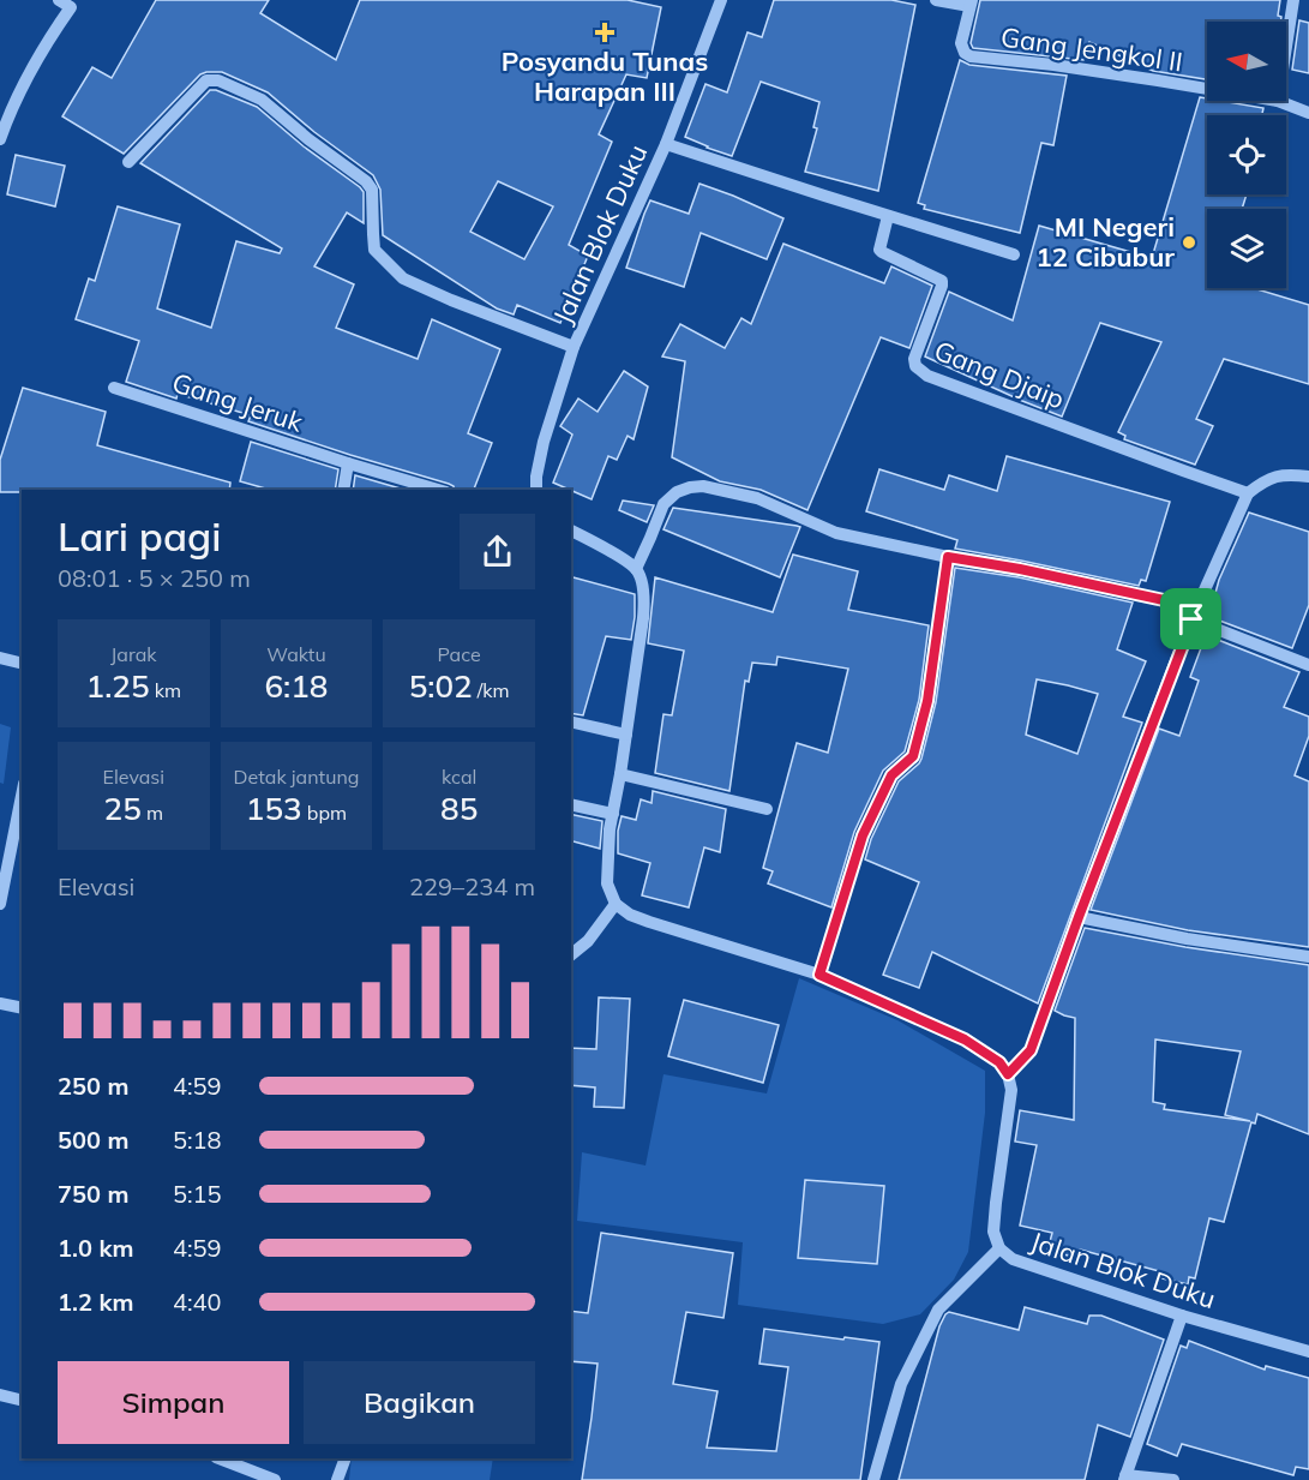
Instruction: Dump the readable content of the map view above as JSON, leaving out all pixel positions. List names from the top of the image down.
{
  "streets": {
    "street": [
      "Gang Jengkol II",
      "Jalan Blok Duku",
      "Gang Djaip",
      "Gang Jeruk"
    ]
  },
  "places": {
    "health": ["Posyandu Tunas Harapan III"],
    "other": ["MI Negeri 12 Cibubur"]
  },
  "north": "left",
  "page": {
    "heading": ["Lari pagi", "08:01 · 5 × 250 m"],
    "stats": [
      ["Jarak", "1.25 km"],
      ["Waktu", "6:18"],
      ["Pace", "5:02 /km"],
      ["Elevasi", "25 m"],
      ["Detak jantung", "153 bpm"],
      ["kcal", "85"]
    ],
    "chart": ["Elevasi", "229–234 m"],
    "list": [
      {
        "name": "250 m",
        "note": "4:59"
      },
      {
        "name": "500 m",
        "note": "5:18"
      },
      {
        "name": "750 m",
        "note": "5:15"
      },
      {
        "name": "1.0 km",
        "note": "4:59"
      },
      {
        "name": "1.2 km",
        "note": "4:40"
      }
    ],
    "buttons": ["Simpan", "Bagikan"]
  }
}
